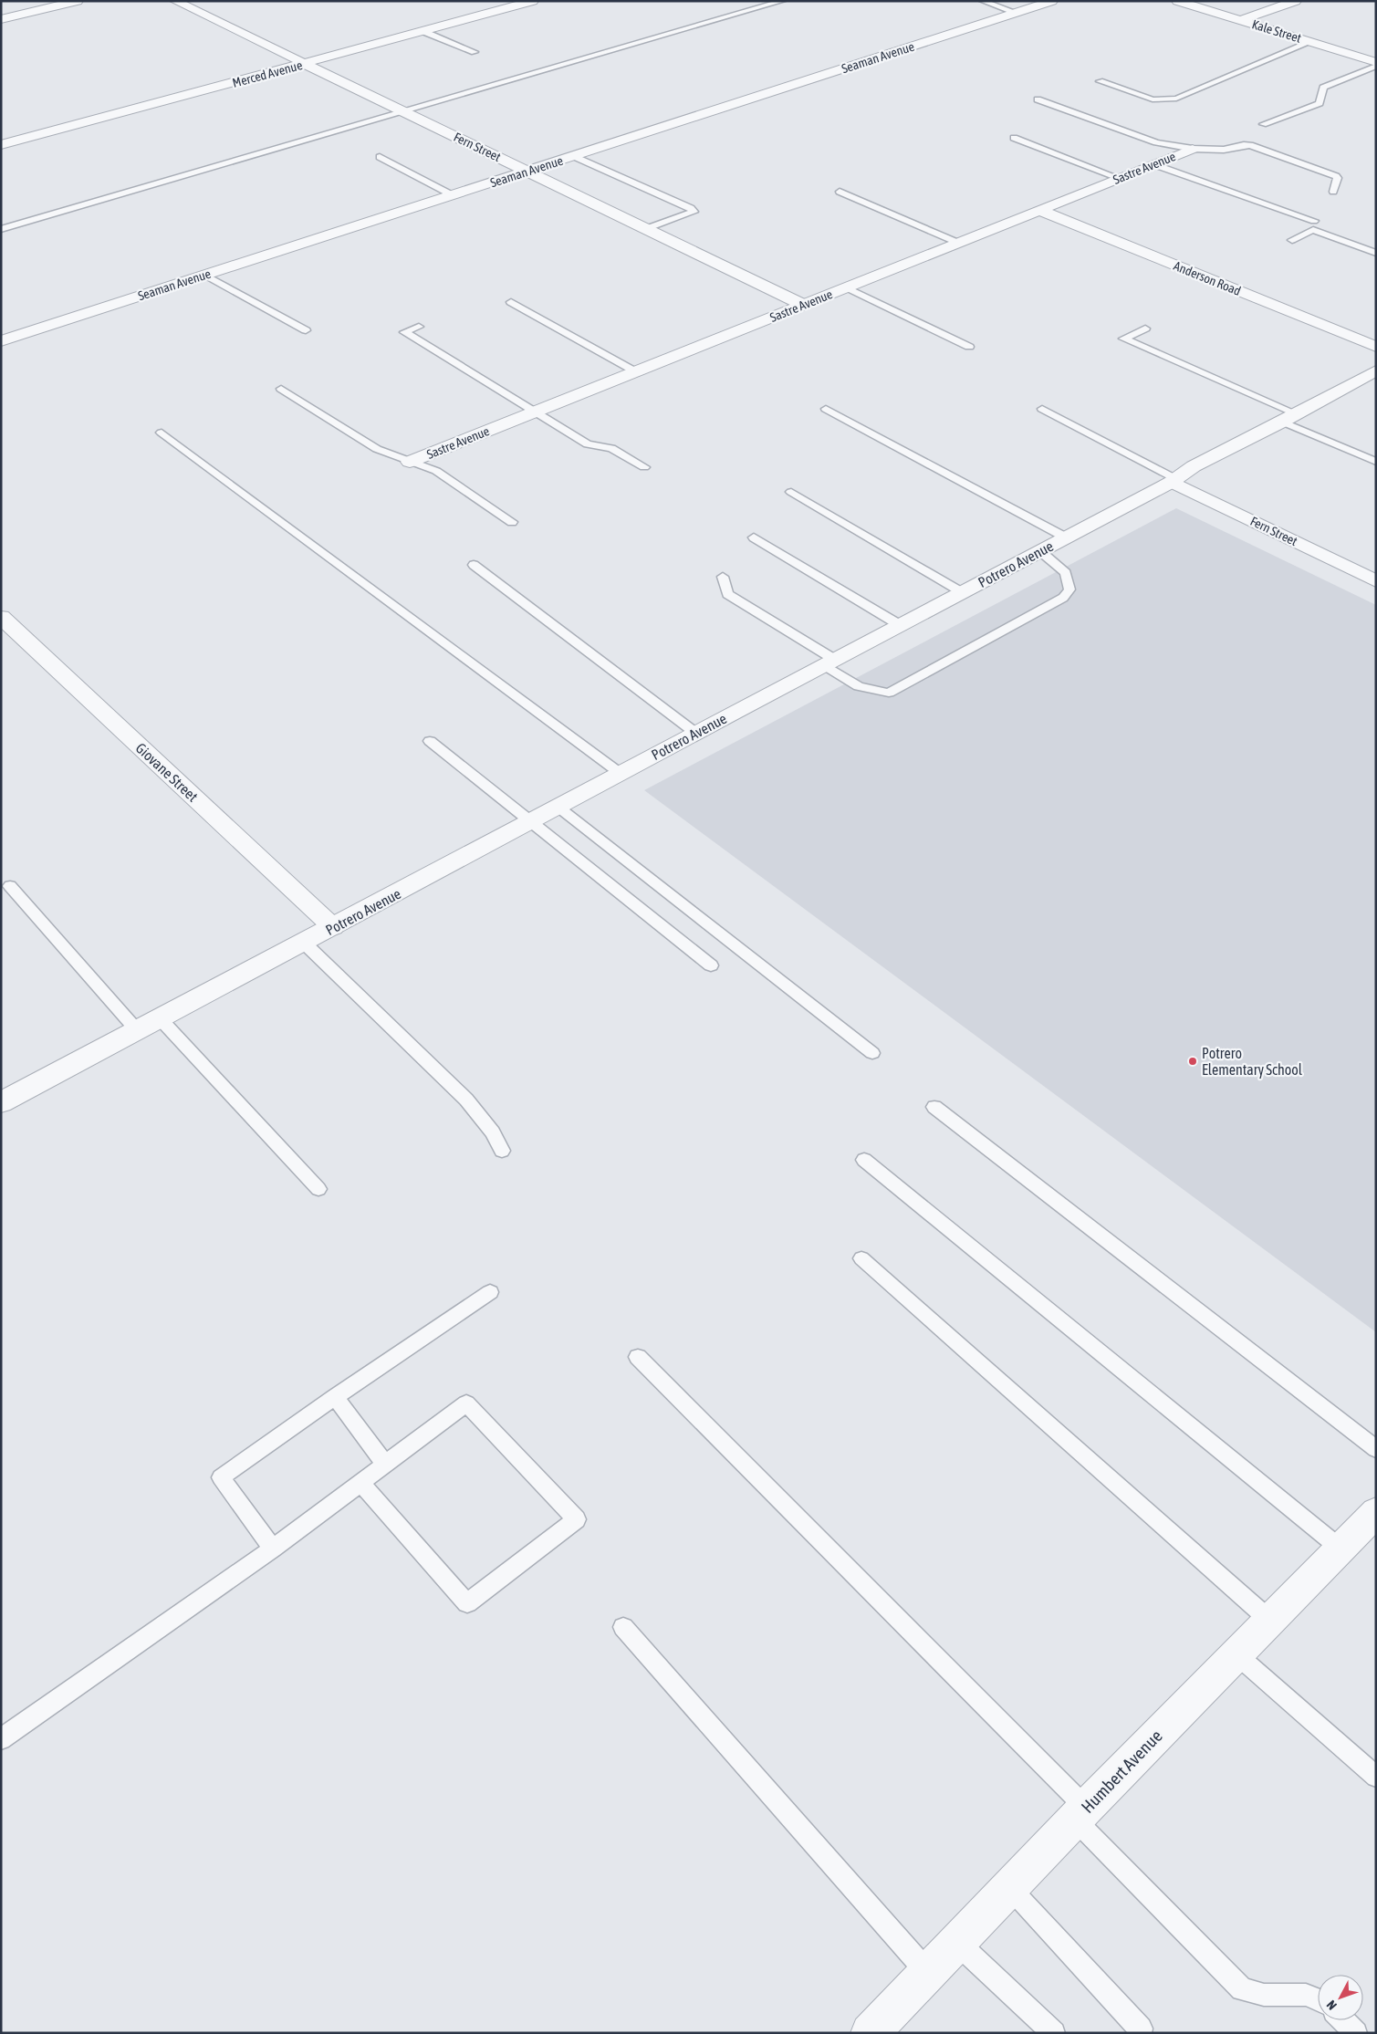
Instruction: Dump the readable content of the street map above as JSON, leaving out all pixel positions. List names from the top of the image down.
{
  "streets": {
    "street": [
      "Kale Street",
      "Seaman Avenue",
      "Merced Avenue",
      "Fern Street",
      "Sastre Avenue",
      "Anderson Road",
      "Potrero Avenue",
      "Giovane Street",
      "Humbert Avenue"
    ]
  },
  "crossings": [
    ["Seaman Avenue", "Fern Street"],
    ["Merced Avenue", "Fern Street"],
    ["Fern Street", "Sastre Avenue"],
    ["Fern Street", "Potrero Avenue"],
    ["Sastre Avenue", "Anderson Road"],
    ["Potrero Avenue", "Giovane Street"]
  ],
  "places": ["Potrero Elementary School"],
  "north": "bottom left"
}
